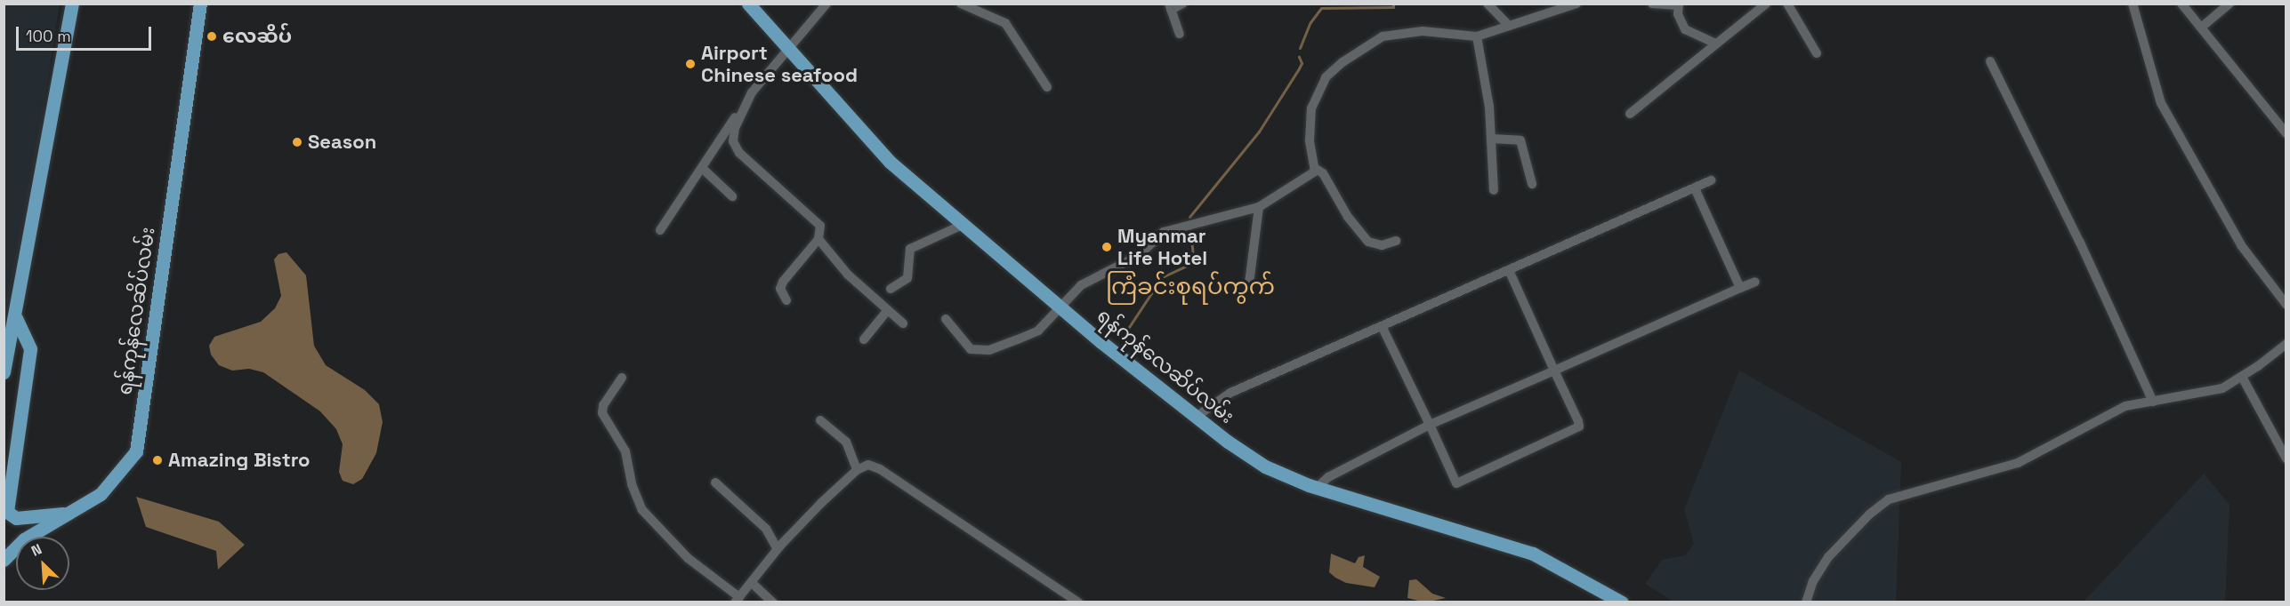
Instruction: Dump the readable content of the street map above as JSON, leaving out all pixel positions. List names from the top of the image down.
{
  "streets": {
    "main road": ["ရန်ကုန်လေဆိပ်လမ်း"]
  },
  "districts": ["ကြံခင်းစုရပ်ကွက်"],
  "places": [
    "လေဆိပ်",
    "Airport Chinese seafood",
    "Season",
    "Myanmar Life Hotel",
    "Amazing Bistro"
  ],
  "scale_bar": "100 m",
  "north": "top left"
}
